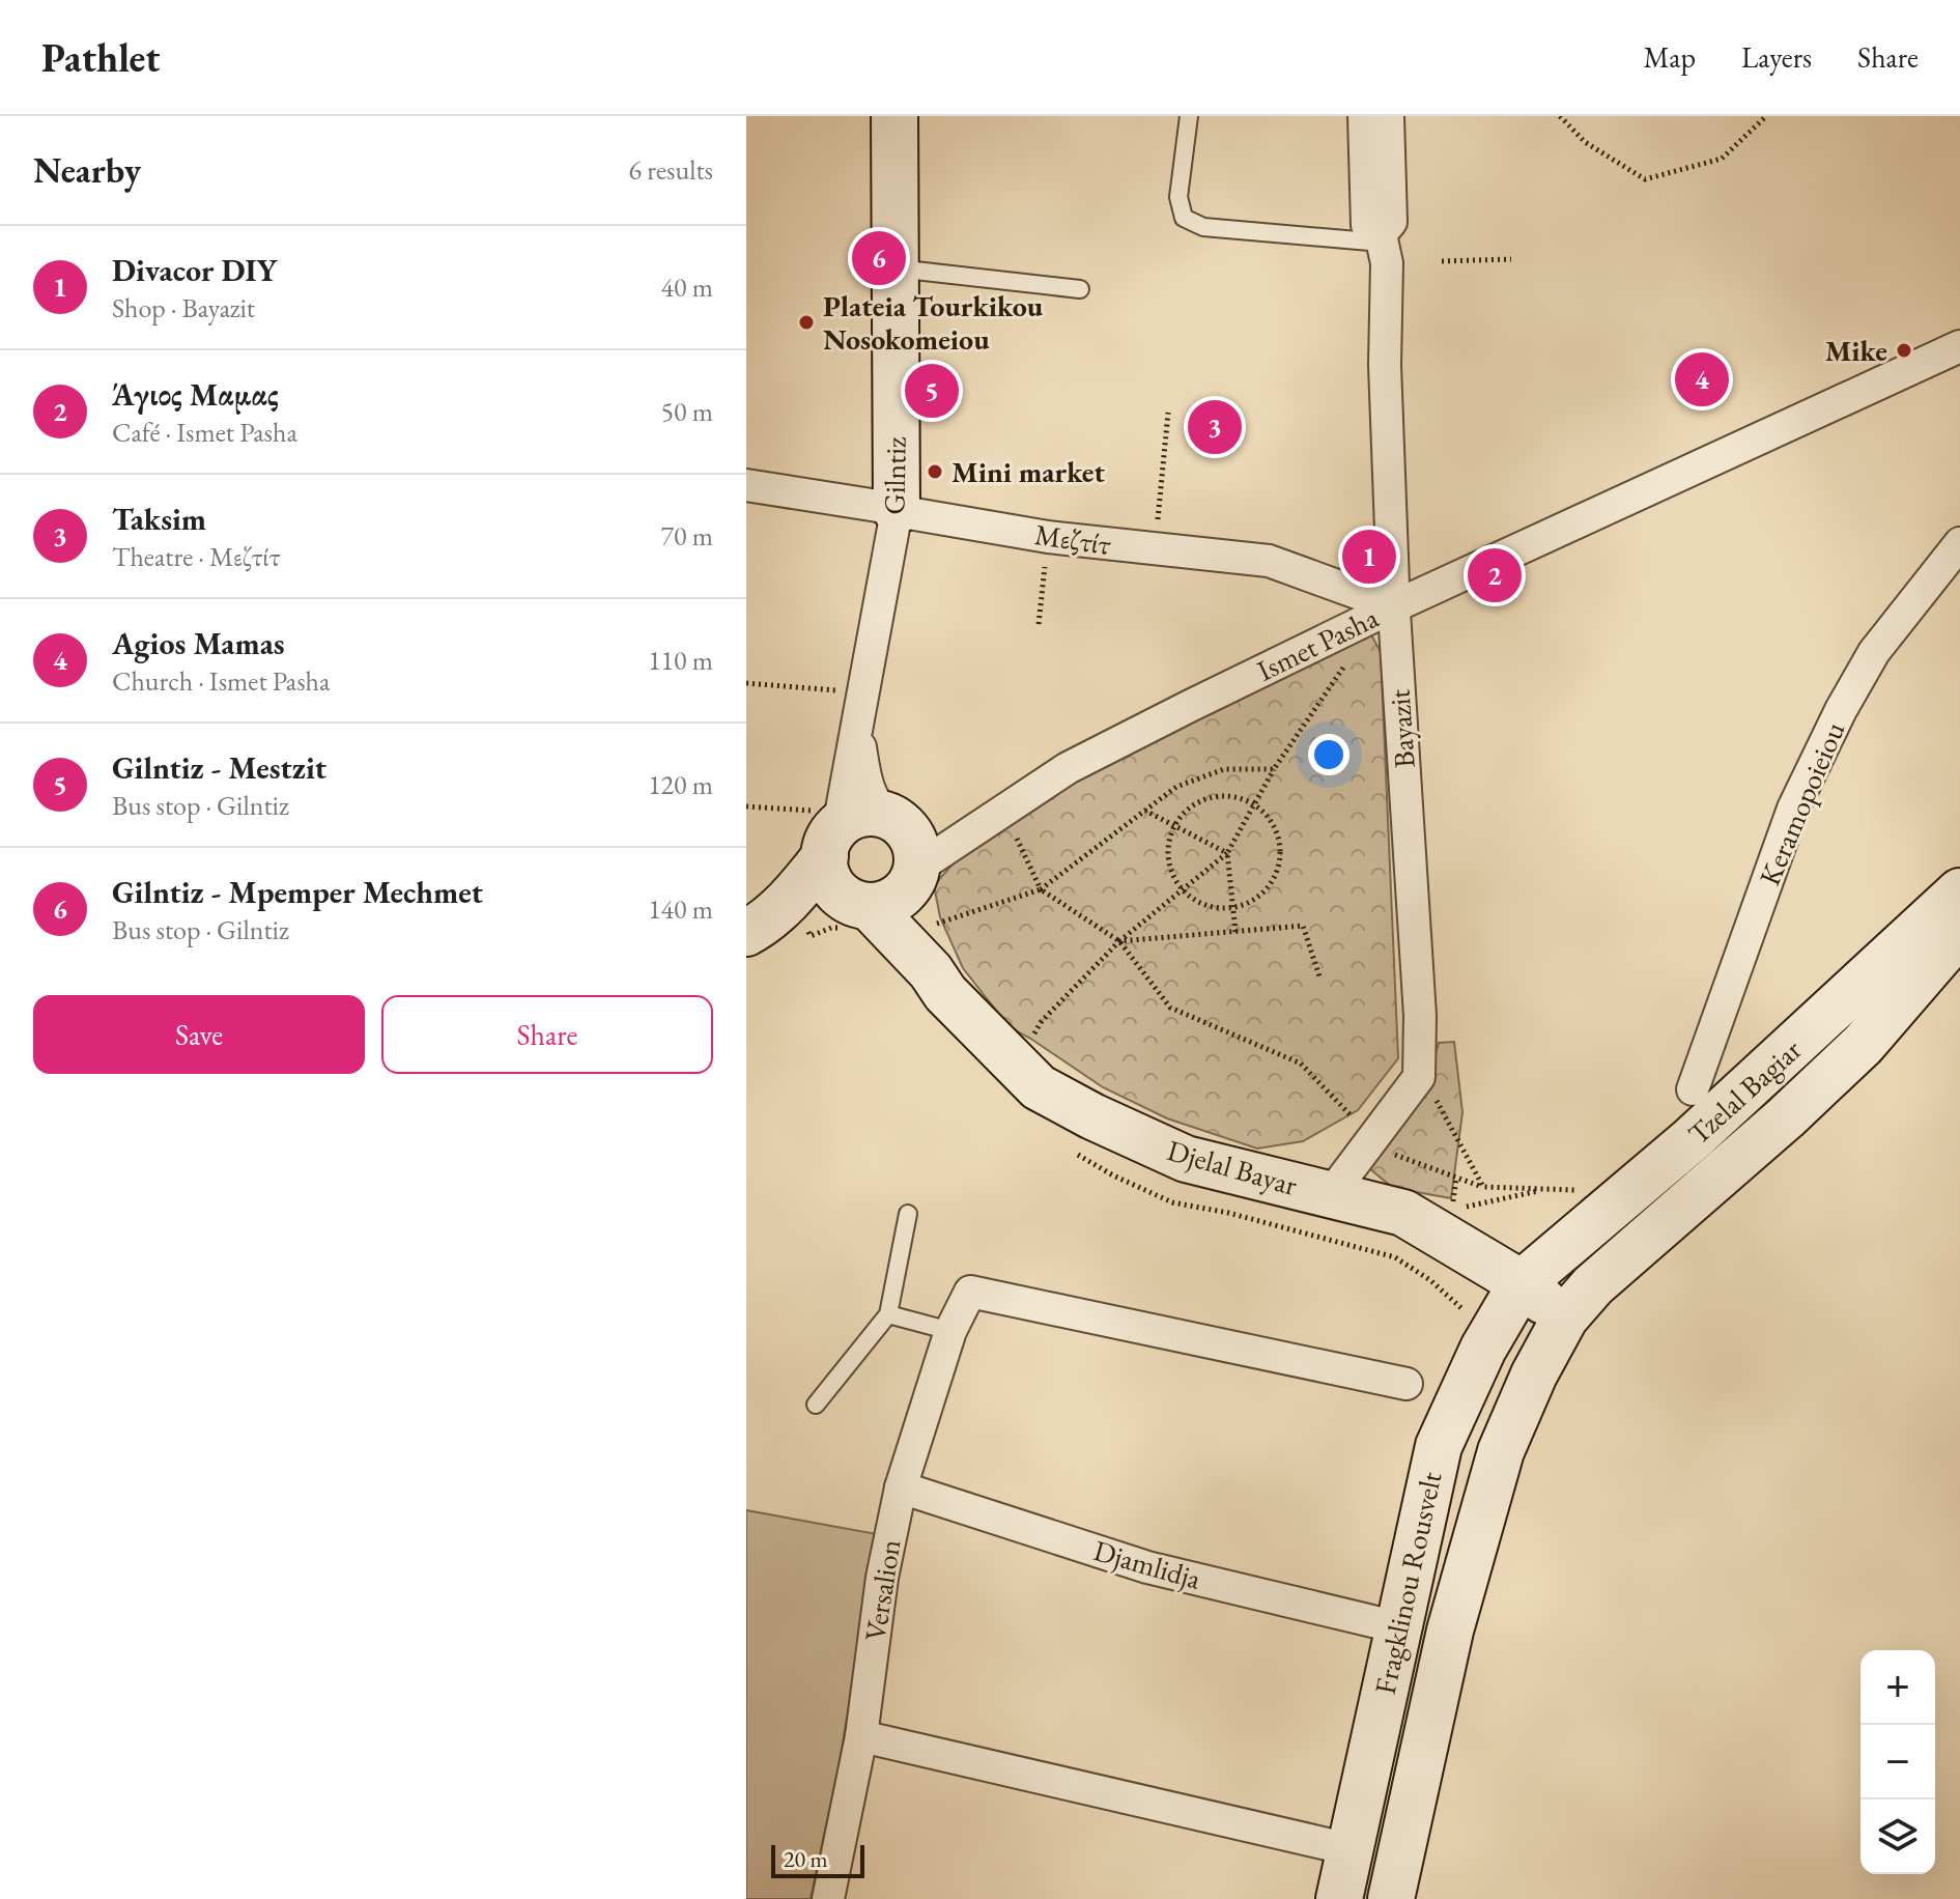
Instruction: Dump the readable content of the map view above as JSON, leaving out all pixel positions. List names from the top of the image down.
{
  "streets": {
    "main road": [
      "Gilntiz",
      "Tzelal Bagiar",
      "Djelal Bayar",
      "Fragklinou Rousvelt"
    ],
    "street": [
      "Μεζτίτ",
      "Ismet Pasha",
      "Bayazit",
      "Keramopoieiou",
      "Djamlidja",
      "Versalion"
    ]
  },
  "crossings": [
    ["Gilntiz", "Μεζτίτ"],
    ["Gilntiz", "Ismet Pasha"],
    ["Gilntiz", "Djelal Bayar"],
    ["Μεζτίτ", "Ismet Pasha"],
    ["Μεζτίτ", "Bayazit"],
    ["Ismet Pasha", "Bayazit"],
    ["Ismet Pasha", "Djelal Bayar"],
    ["Tzelal Bagiar", "Djelal Bayar"],
    ["Tzelal Bagiar", "Fragklinou Rousvelt"],
    ["Djelal Bayar", "Fragklinou Rousvelt"],
    ["Djamlidja", "Fragklinou Rousvelt"],
    ["Djamlidja", "Versalion"]
  ],
  "places": ["Plateia Tourkikou Nosokomeiou", "Mike", "Mini market"],
  "scale_bar": "20 m",
  "page": {
    "header": "Pathlet",
    "nav": ["Map", "Layers", "Share"],
    "heading": ["Nearby", "6 results"],
    "list": [
      {
        "mark": "1",
        "name": "Divacor DIY",
        "note": "Shop · Bayazit",
        "value": "40 m"
      },
      {
        "mark": "2",
        "name": "Άγιος Μαμας",
        "note": "Café · Ismet Pasha",
        "value": "50 m"
      },
      {
        "mark": "3",
        "name": "Taksim",
        "note": "Theatre · Μεζτίτ",
        "value": "70 m"
      },
      {
        "mark": "4",
        "name": "Agios Mamas",
        "note": "Church · Ismet Pasha",
        "value": "110 m"
      },
      {
        "mark": "5",
        "name": "Gilntiz - Mestzit",
        "note": "Bus stop · Gilntiz",
        "value": "120 m"
      },
      {
        "mark": "6",
        "name": "Gilntiz - Mpemper Mechmet",
        "note": "Bus stop · Gilntiz",
        "value": "140 m"
      }
    ],
    "pins": [
      "6",
      "4",
      "5",
      "3",
      "1",
      "2"
    ],
    "buttons": ["Save", "Share"],
    "map_buttons": ["+", "−"],
    "scale": "20 m"
  }
}
